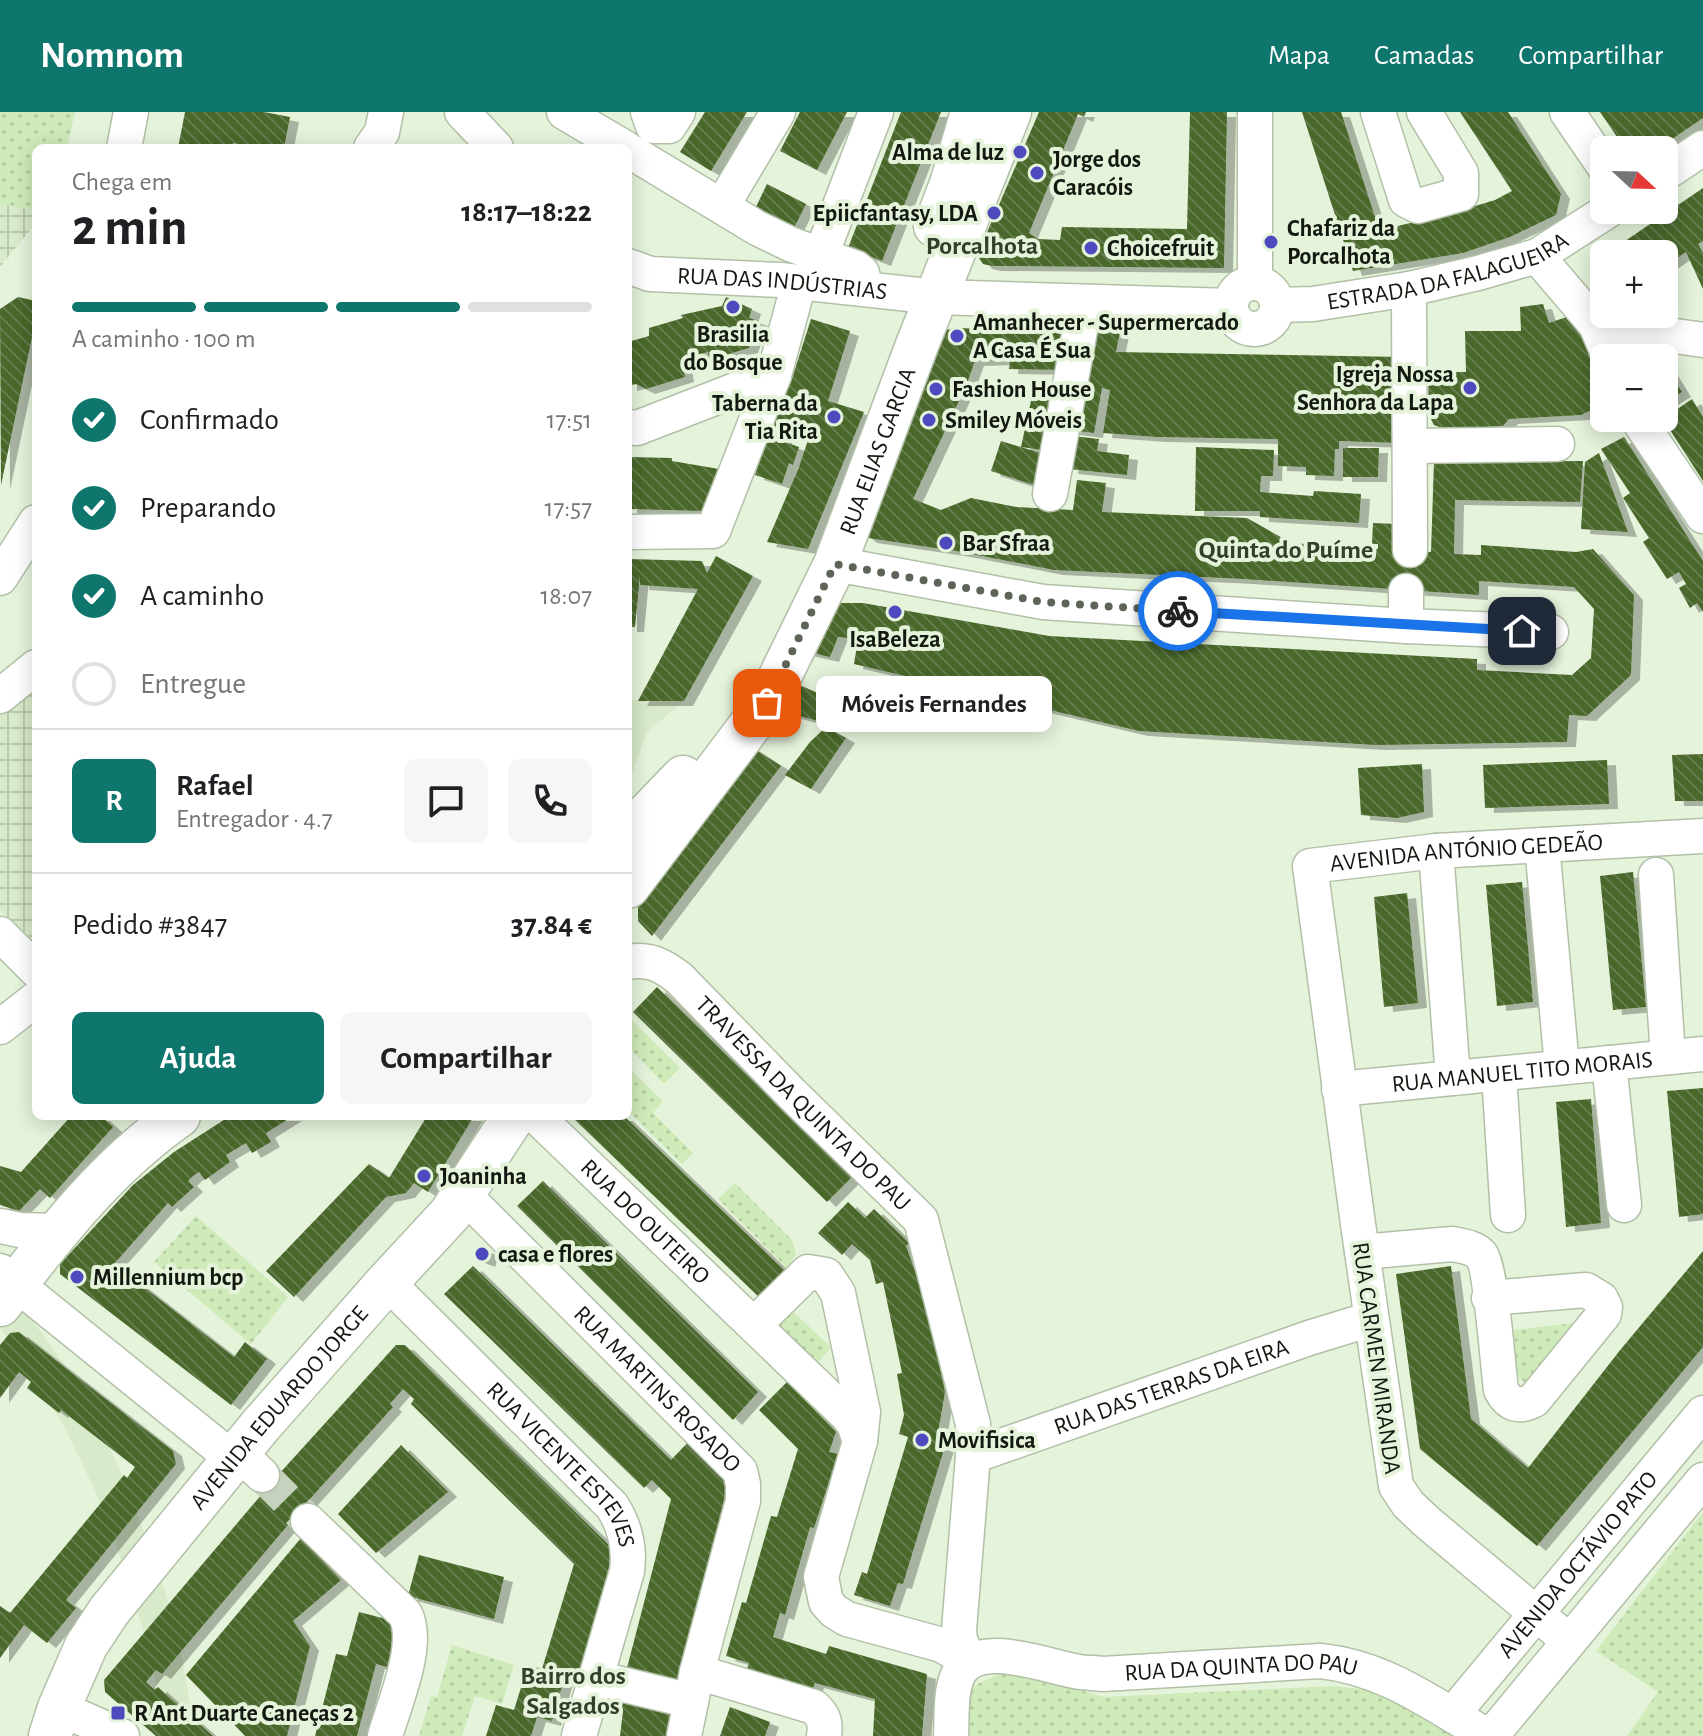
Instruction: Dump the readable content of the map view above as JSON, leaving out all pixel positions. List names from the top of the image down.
{
  "streets": {
    "main road": ["RUA ELIAS GARCIA", "AVENIDA EDUARDO JORGE"],
    "street": [
      "ESTRADA DA FALAGUEIRA",
      "RUA DAS INDÚSTRIAS",
      "AVENIDA ANTÓNIO GEDEÃO",
      "RUA MANUEL TITO MORAIS",
      "TRAVESSA DA QUINTA DO PAU",
      "RUA DO OUTEIRO",
      "RUA CARMEN MIRANDA",
      "RUA DAS TERRAS DA EIRA",
      "RUA MARTINS ROSADO",
      "RUA VICENTE ESTEVES",
      "AVENIDA OCTÁVIO PATO",
      "RUA DA QUINTA DO PAU"
    ]
  },
  "crossings": [
    ["RUA DAS INDÚSTRIAS", "RUA ELIAS GARCIA"],
    ["AVENIDA ANTÓNIO GEDEÃO", "RUA MANUEL TITO MORAIS"],
    ["AVENIDA ANTÓNIO GEDEÃO", "RUA CARMEN MIRANDA"],
    ["RUA MANUEL TITO MORAIS", "RUA CARMEN MIRANDA"],
    ["TRAVESSA DA QUINTA DO PAU", "RUA DAS TERRAS DA EIRA"],
    ["TRAVESSA DA QUINTA DO PAU", "RUA DA QUINTA DO PAU"],
    ["RUA CARMEN MIRANDA", "RUA DAS TERRAS DA EIRA"],
    ["RUA CARMEN MIRANDA", "AVENIDA OCTÁVIO PATO"],
    ["RUA MARTINS ROSADO", "AVENIDA EDUARDO JORGE"],
    ["AVENIDA EDUARDO JORGE", "RUA VICENTE ESTEVES"],
    ["AVENIDA OCTÁVIO PATO", "RUA DA QUINTA DO PAU"]
  ],
  "districts": ["Porcalhota", "Quinta do Puíme", "Bairro dos Salgados"],
  "places": {
    "other": [
      "Alma de luz",
      "Jorge dos Caracóis",
      "Epiicfantasy, LDA",
      "Chafariz da Porcalhota",
      "Choicefruit",
      "Brasilia do Bosque",
      "Amanhecer - Supermercado A Casa É Sua",
      "Igreja Nossa Senhora da Lapa",
      "Fashion House",
      "Taberna da Tia Rita",
      "Smiley Móveis",
      "Bar Sfraa",
      "IsaBeleza",
      "Móveis Fernandes",
      "Joaninha",
      "casa e flores",
      "Millennium bcp",
      "Movifisica"
    ],
    "transit": ["R Ant Duarte Caneças 2"]
  },
  "north": "right",
  "page": {
    "header": "Nomnom",
    "nav": ["Mapa", "Camadas", "Compartilhar"],
    "map_buttons": ["+", "−"],
    "heading": ["2 min", "Chega em", "18:17–18:22"],
    "panel": [
      "Rafael",
      "Entregador · 4.7",
      "Pedido #3847",
      "37.84 €"
    ],
    "bar": "A caminho · 100 m",
    "list": [
      ["Confirmado", "17:51"],
      ["Preparando", "17:57"],
      ["A caminho", "18:07"],
      "Entregue"
    ],
    "bubble": "Móveis Fernandes",
    "round": "R",
    "buttons": ["Ajuda", "Compartilhar"]
  }
}
